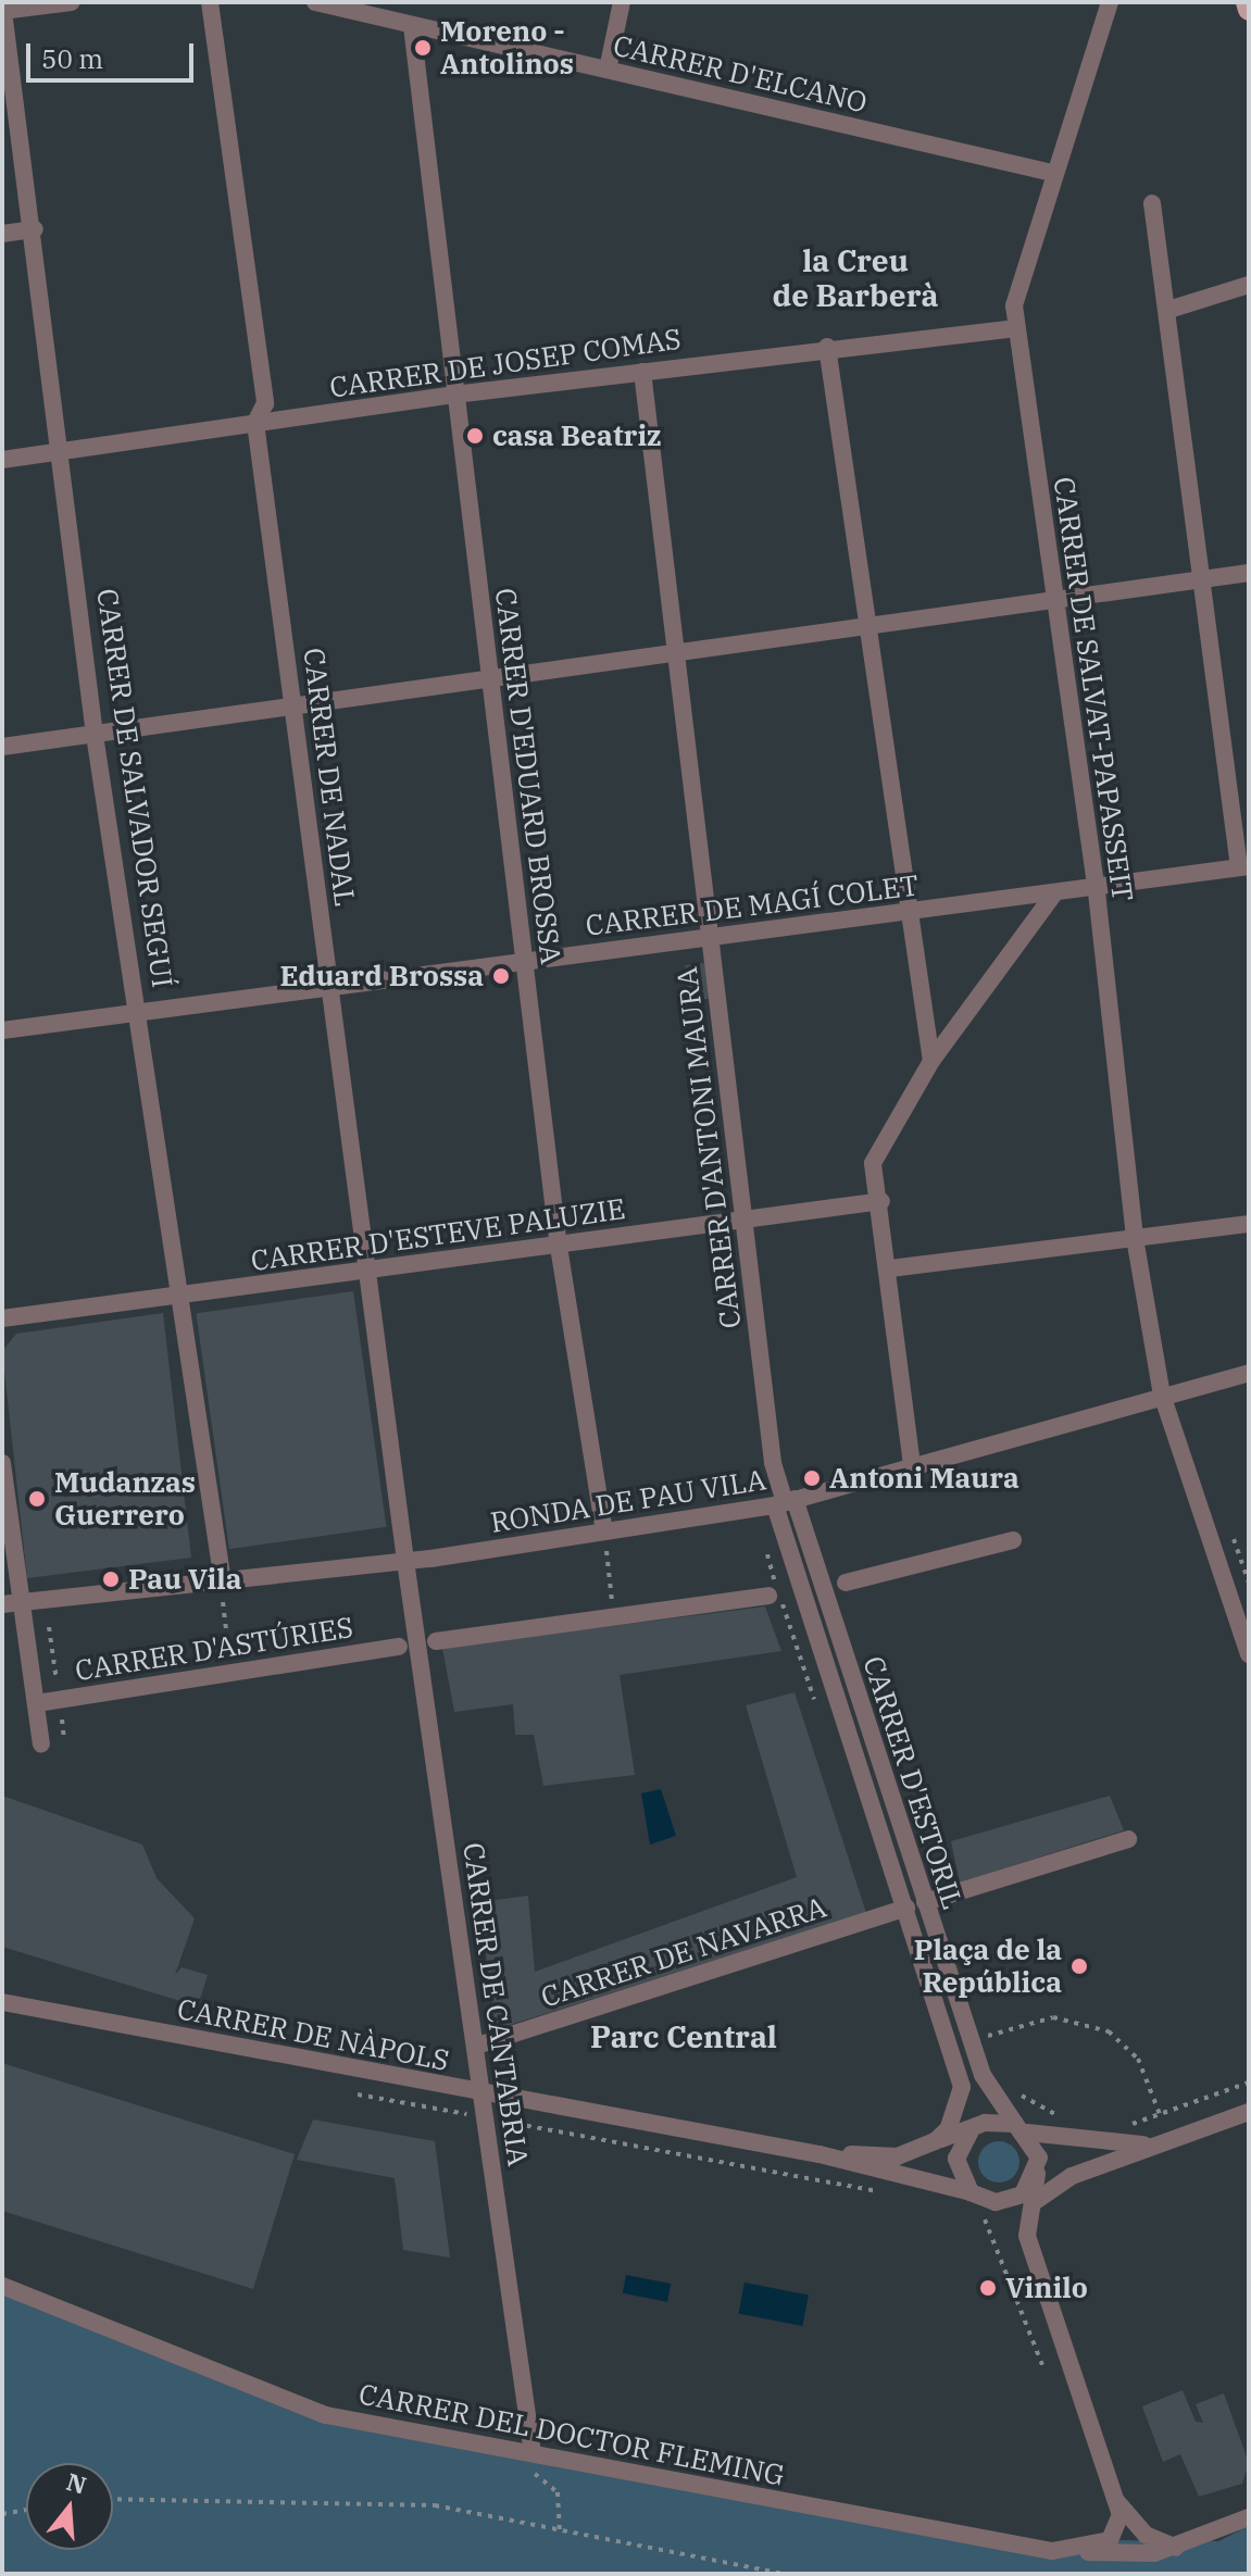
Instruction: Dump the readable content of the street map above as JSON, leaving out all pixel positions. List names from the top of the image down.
{
  "streets": {
    "street": [
      "CARRER D'ELCANO",
      "CARRER DE JOSEP COMAS",
      "CARRER DE SALVAT-PAPASSEIT",
      "CARRER D'EDUARD BROSSA",
      "CARRER DE NADAL",
      "CARRER DE SALVADOR SEGUÍ",
      "CARRER DE MAGÍ COLET",
      "CARRER D'ANTONI MAURA",
      "CARRER D'ESTEVE PALUZIE",
      "RONDA DE PAU VILA",
      "CARRER D'ASTÚRIES",
      "CARRER D'ESTORIL",
      "CARRER DE NAVARRA",
      "CARRER DE CANTABRIA",
      "CARRER DE NÀPOLS",
      "CARRER DEL DOCTOR FLEMING"
    ]
  },
  "crossings": [
    ["CARRER D'ELCANO", "CARRER DE SALVAT-PAPASSEIT"],
    ["CARRER D'ELCANO", "CARRER D'EDUARD BROSSA"],
    ["CARRER DE JOSEP COMAS", "CARRER DE SALVAT-PAPASSEIT"],
    ["CARRER DE JOSEP COMAS", "CARRER D'EDUARD BROSSA"],
    ["CARRER DE JOSEP COMAS", "CARRER DE NADAL"],
    ["CARRER DE JOSEP COMAS", "CARRER DE SALVADOR SEGUÍ"],
    ["CARRER DE JOSEP COMAS", "CARRER D'ANTONI MAURA"],
    ["CARRER DE SALVAT-PAPASSEIT", "CARRER DE MAGÍ COLET"],
    ["CARRER DE SALVAT-PAPASSEIT", "RONDA DE PAU VILA"],
    ["CARRER D'EDUARD BROSSA", "CARRER DE MAGÍ COLET"],
    ["CARRER D'EDUARD BROSSA", "CARRER D'ESTEVE PALUZIE"],
    ["CARRER D'EDUARD BROSSA", "RONDA DE PAU VILA"],
    ["CARRER DE NADAL", "CARRER DE MAGÍ COLET"],
    ["CARRER DE NADAL", "CARRER D'ESTEVE PALUZIE"],
    ["CARRER DE NADAL", "RONDA DE PAU VILA"],
    ["CARRER DE NADAL", "CARRER DE CANTABRIA"],
    ["CARRER DE SALVADOR SEGUÍ", "CARRER DE MAGÍ COLET"],
    ["CARRER DE SALVADOR SEGUÍ", "CARRER D'ESTEVE PALUZIE"],
    ["CARRER DE SALVADOR SEGUÍ", "RONDA DE PAU VILA"],
    ["CARRER DE MAGÍ COLET", "CARRER D'ANTONI MAURA"],
    ["CARRER D'ANTONI MAURA", "CARRER D'ESTEVE PALUZIE"],
    ["CARRER D'ANTONI MAURA", "RONDA DE PAU VILA"],
    ["CARRER D'ANTONI MAURA", "CARRER D'ESTORIL"],
    ["RONDA DE PAU VILA", "CARRER D'ESTORIL"],
    ["RONDA DE PAU VILA", "CARRER DE CANTABRIA"],
    ["CARRER D'ESTORIL", "CARRER DE NAVARRA"],
    ["CARRER D'ESTORIL", "CARRER DE NÀPOLS"],
    ["CARRER DE NAVARRA", "CARRER DE CANTABRIA"],
    ["CARRER DE CANTABRIA", "CARRER DE NÀPOLS"],
    ["CARRER DE CANTABRIA", "CARRER DEL DOCTOR FLEMING"]
  ],
  "districts": ["la Creu de Barberà", "Parc Central"],
  "places": [
    "Moreno - Antolinos",
    "casa Beatriz",
    "Eduard Brossa",
    "Antoni Maura",
    "Mudanzas Guerrero",
    "Pau Vila",
    "Plaça de la República",
    "Vinilo"
  ],
  "scale_bar": "50 m",
  "north": "top"
}
